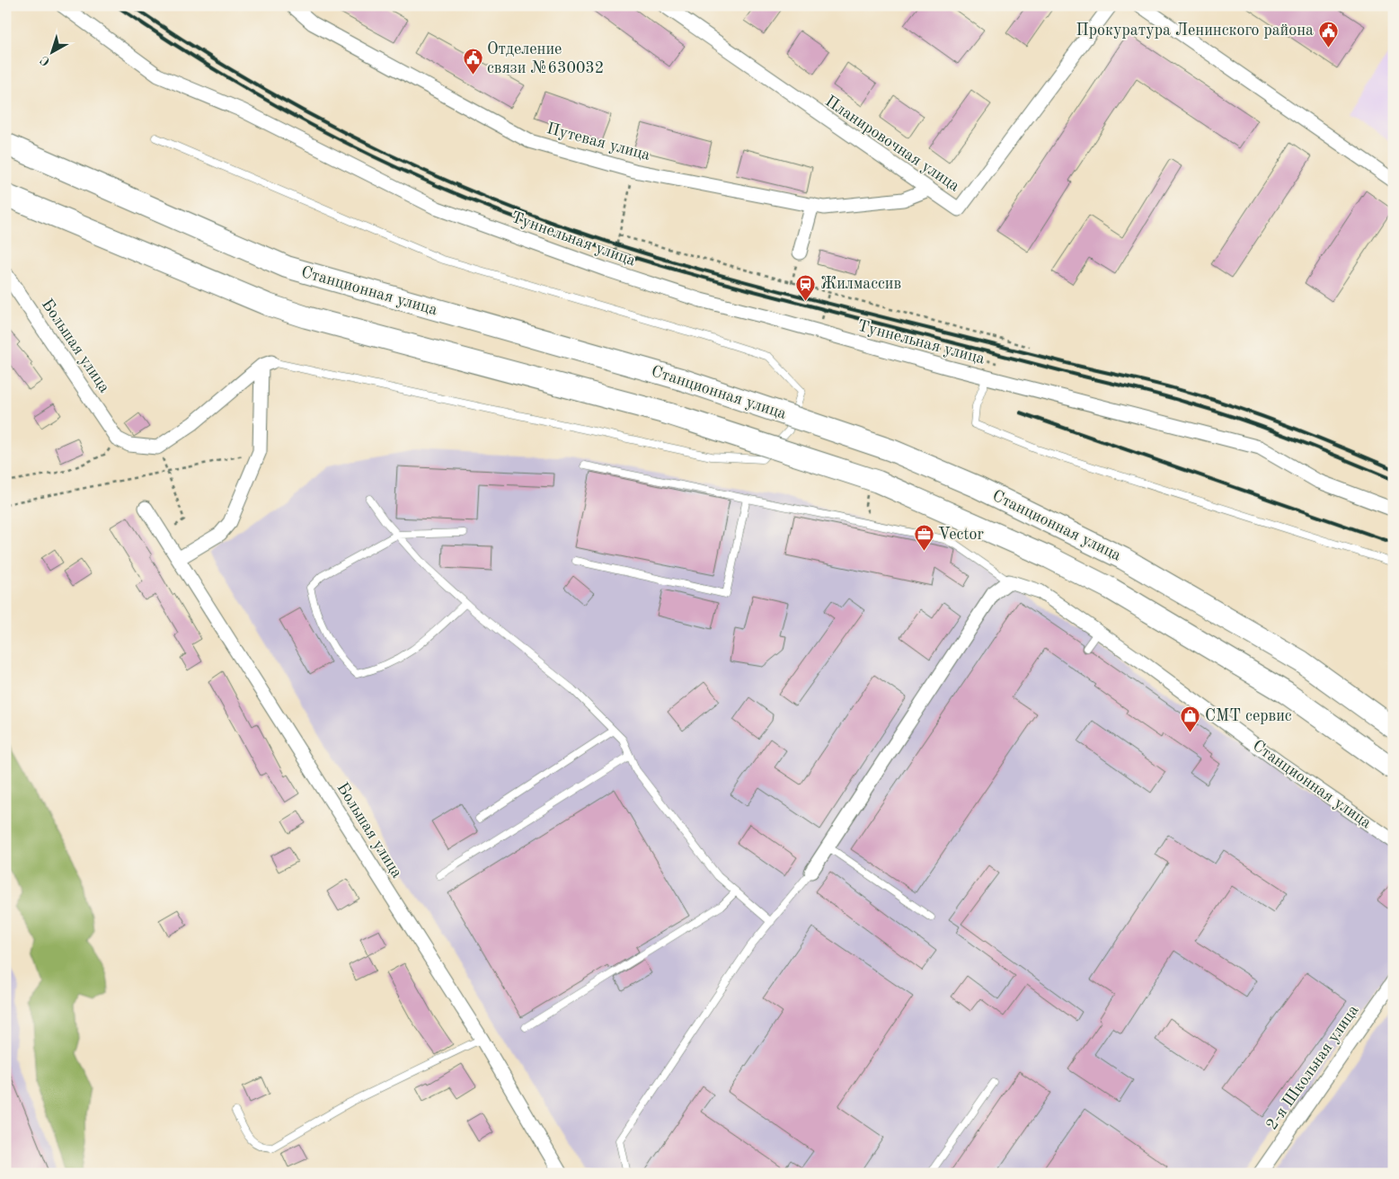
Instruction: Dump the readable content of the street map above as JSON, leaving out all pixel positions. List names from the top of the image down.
{
  "streets": {
    "main road": ["Станционная улица"],
    "street": [
      "Путевая улица",
      "Планировочная улица",
      "Туннельная улица",
      "Большая улица",
      "2-я Школьная улица"
    ]
  },
  "crossings": [
    ["Путевая улица", "Планировочная улица"]
  ],
  "places": {
    "public building": ["Прокуратура Ленинского района", "Отделение связи №630032"],
    "station": ["Жилмассив"],
    "office": ["Vector"],
    "shop": ["СМТ сервис"]
  },
  "north": "bottom left"
}
